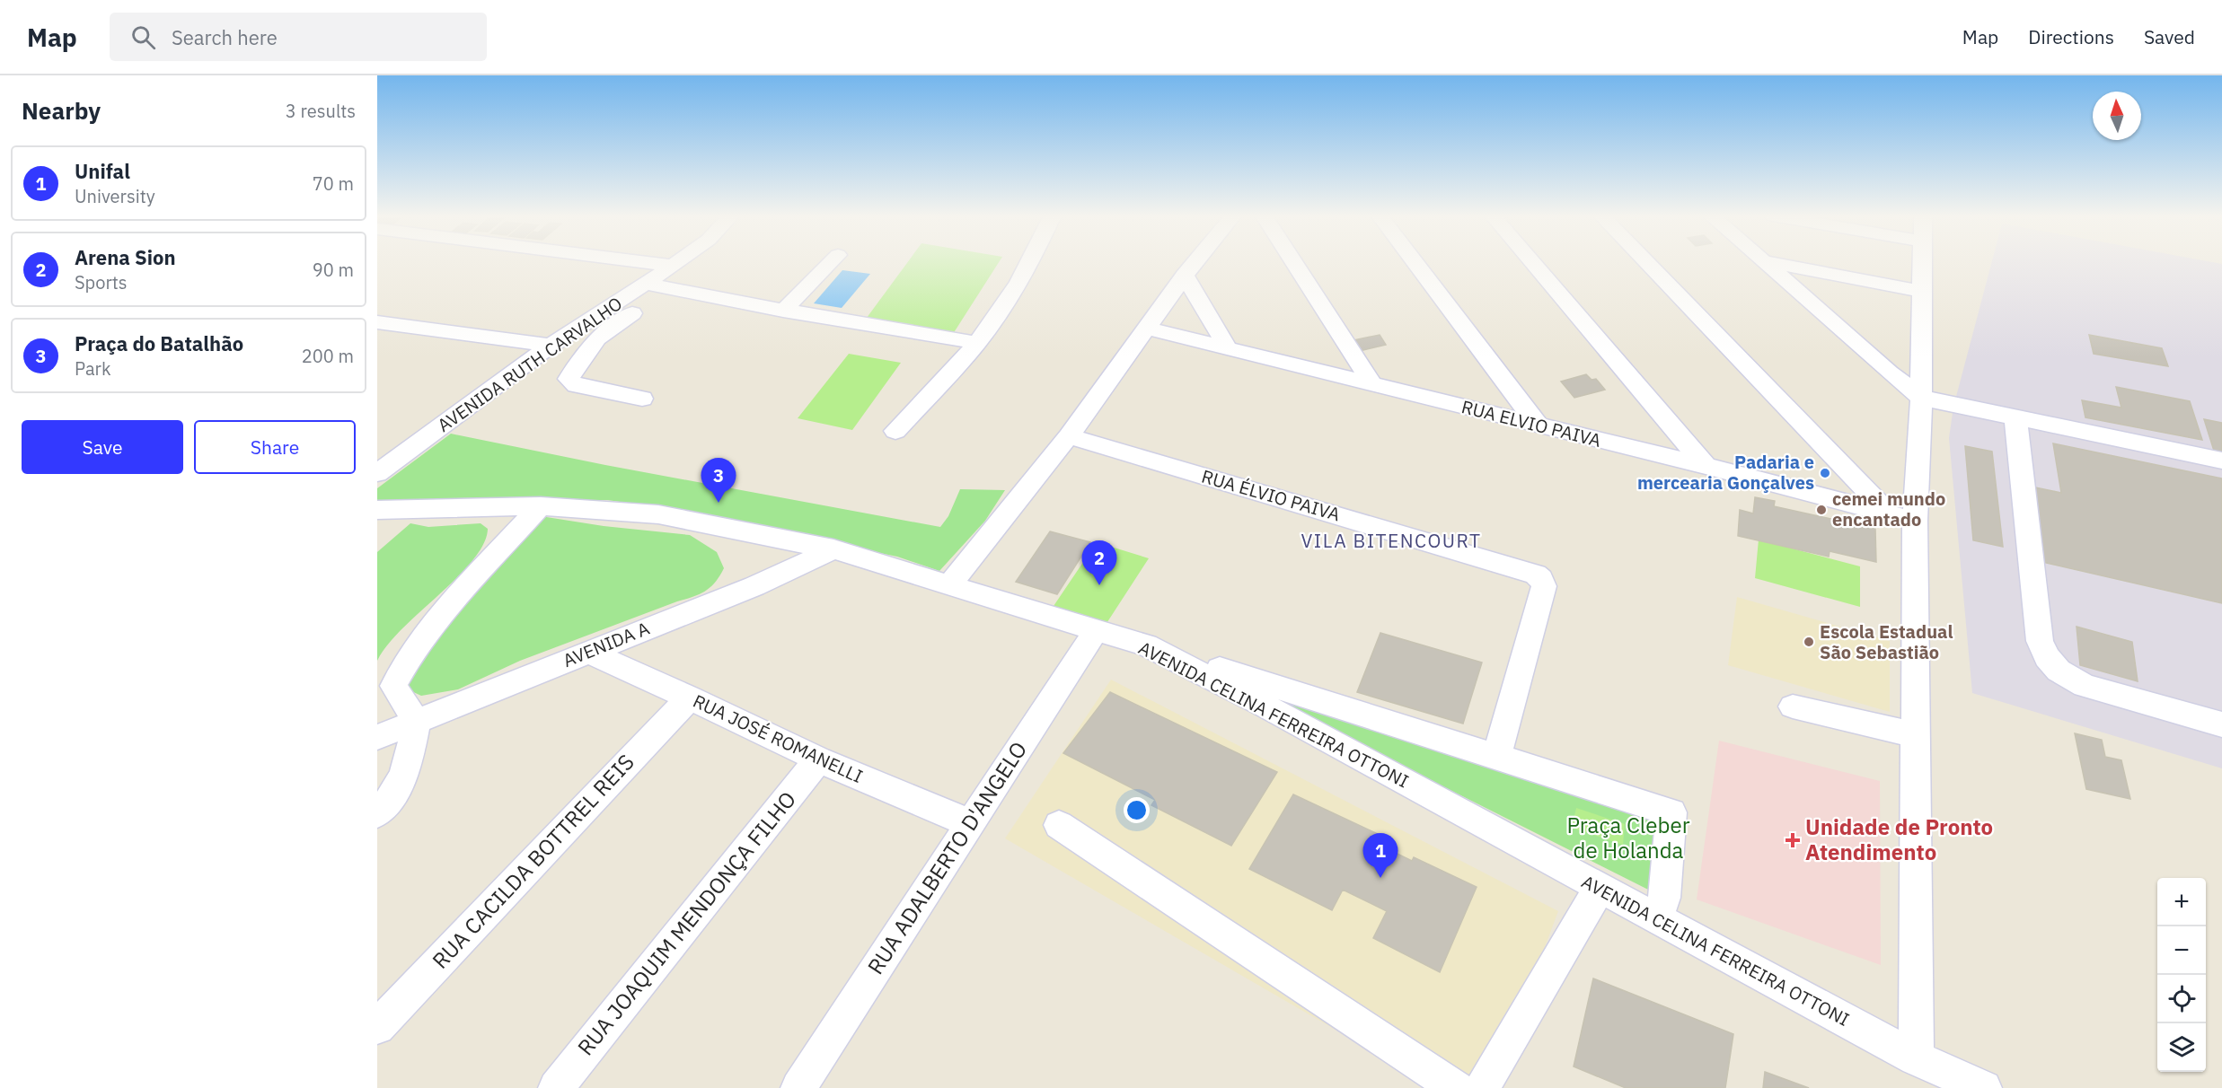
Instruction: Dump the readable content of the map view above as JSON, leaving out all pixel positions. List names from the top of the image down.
{
  "streets": {
    "street": [
      "AVENIDA RUTH CARVALHO",
      "RUA ELVIO PAIVA",
      "RUA ÉLVIO PAIVA",
      "AVENIDA A",
      "AVENIDA CELINA FERREIRA OTTONI",
      "RUA JOSÉ ROMANELLI",
      "RUA ADALBERTO D'ANGELO",
      "RUA CACILDA BOTTREL REIS",
      "RUA JOAQUIM MENDONÇA FILHO"
    ]
  },
  "crossings": [
    ["AVENIDA A", "AVENIDA CELINA FERREIRA OTTONI"],
    ["AVENIDA A", "RUA JOSÉ ROMANELLI"],
    ["AVENIDA CELINA FERREIRA OTTONI", "RUA ADALBERTO D'ANGELO"],
    ["RUA JOSÉ ROMANELLI", "RUA ADALBERTO D'ANGELO"],
    ["RUA JOSÉ ROMANELLI", "RUA CACILDA BOTTREL REIS"],
    ["RUA JOSÉ ROMANELLI", "RUA JOAQUIM MENDONÇA FILHO"]
  ],
  "districts": ["VILA BITENCOURT"],
  "parks": ["Praça Cleber de Holanda"],
  "places": {
    "other": ["Padaria e mercearia Gonçalves", "cemei mundo encantado", "Escola Estadual São Sebastião"],
    "health": ["Unidade de Pronto Atendimento"]
  },
  "north": "top",
  "page": {
    "header": "Map",
    "search": "Search here",
    "nav": ["Map", "Directions", "Saved"],
    "heading": ["Nearby", "3 results"],
    "list": [
      {
        "mark": "1",
        "name": "Unifal",
        "note": "University",
        "value": "70 m"
      },
      {
        "mark": "2",
        "name": "Arena Sion",
        "note": "Sports",
        "value": "90 m"
      },
      {
        "mark": "3",
        "name": "Praça do Batalhão",
        "note": "Park",
        "value": "200 m"
      }
    ],
    "buttons": ["Save", "Share"],
    "pins": ["3", "2", "1"],
    "map_buttons": ["+", "−"]
  }
}
